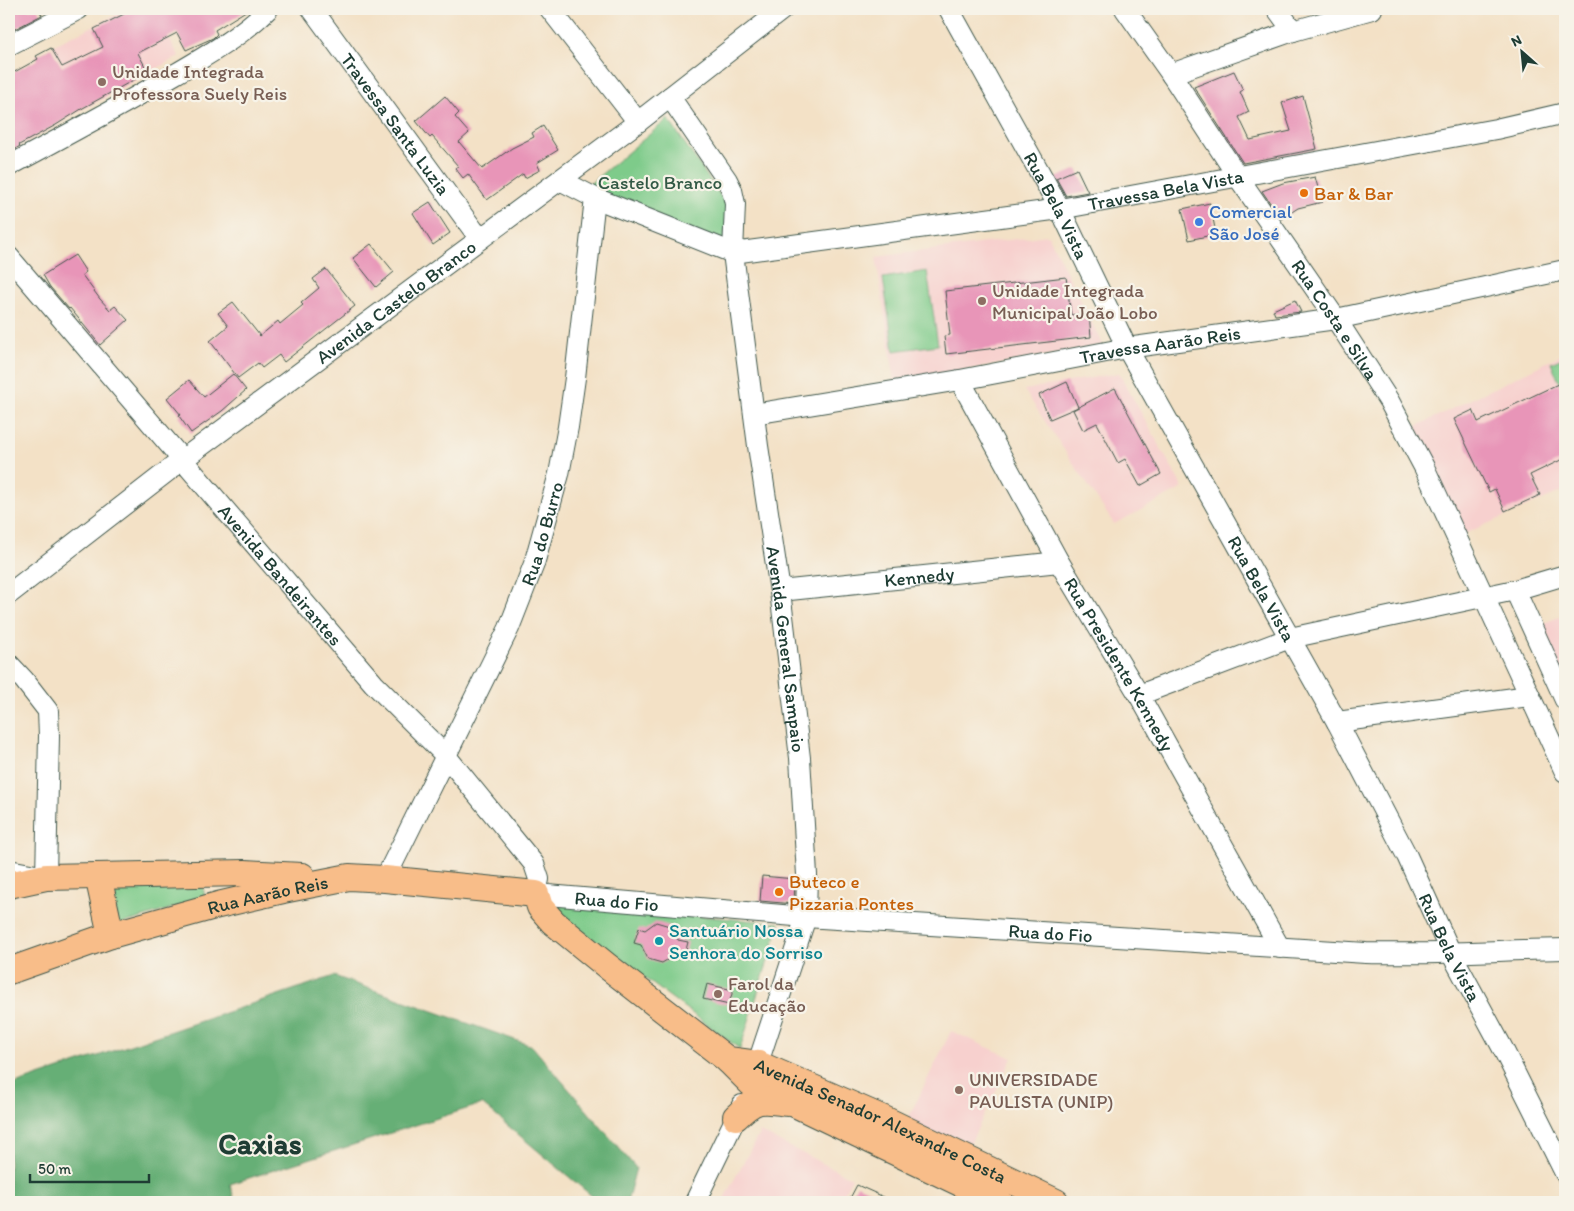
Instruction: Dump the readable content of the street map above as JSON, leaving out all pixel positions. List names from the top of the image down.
{
  "streets": {
    "main road": ["Rua Aarão Reis", "Avenida Senador Alexandre Costa"],
    "street": [
      "Travessa Santa Luzia",
      "Travessa Bela Vista",
      "Rua Bela Vista",
      "Avenida Castelo Branco",
      "Rua Costa e Silva",
      "Travessa Aarão Reis",
      "Rua do Burro",
      "Avenida Bandeirantes",
      "Kennedy",
      "Avenida General Sampaio",
      "Rua Presidente Kennedy",
      "Rua do Fio"
    ]
  },
  "crossings": [
    ["Travessa Santa Luzia", "Avenida Castelo Branco"],
    ["Travessa Bela Vista", "Rua Bela Vista"],
    ["Travessa Bela Vista", "Rua Costa e Silva"],
    ["Travessa Bela Vista", "Rua do Burro"],
    ["Travessa Bela Vista", "Avenida General Sampaio"],
    ["Rua Bela Vista", "Travessa Aarão Reis"],
    ["Rua Bela Vista", "Rua do Fio"],
    ["Avenida Castelo Branco", "Avenida Bandeirantes"],
    ["Avenida Castelo Branco", "Avenida General Sampaio"],
    ["Rua Costa e Silva", "Travessa Aarão Reis"],
    ["Travessa Aarão Reis", "Avenida General Sampaio"],
    ["Travessa Aarão Reis", "Rua Presidente Kennedy"],
    ["Rua do Burro", "Avenida Bandeirantes"],
    ["Rua do Burro", "Rua Aarão Reis"],
    ["Avenida Bandeirantes", "Rua Aarão Reis"],
    ["Avenida Bandeirantes", "Rua do Fio"],
    ["Avenida Bandeirantes", "Avenida Senador Alexandre Costa"],
    ["Kennedy", "Avenida General Sampaio"],
    ["Kennedy", "Rua Presidente Kennedy"],
    ["Avenida General Sampaio", "Rua do Fio"],
    ["Avenida General Sampaio", "Avenida Senador Alexandre Costa"],
    ["Rua Presidente Kennedy", "Rua do Fio"],
    ["Rua Aarão Reis", "Rua do Fio"],
    ["Rua Aarão Reis", "Avenida Senador Alexandre Costa"],
    ["Rua do Fio", "Avenida Senador Alexandre Costa"]
  ],
  "districts": ["Caxias"],
  "parks": ["Castelo Branco"],
  "places": [
    "Unidade Integrada Professora Suely Reis",
    "Bar & Bar",
    "Comercial São José",
    "Unidade Integrada Municipal João Lobo",
    "Buteco e Pizzaria Pontes",
    "Santuário Nossa Senhora do Sorriso",
    "Farol da Educação",
    "UNIVERSIDADE PAULISTA (UNIP)"
  ],
  "scale_bar": "50 m",
  "north": "top left"
}
